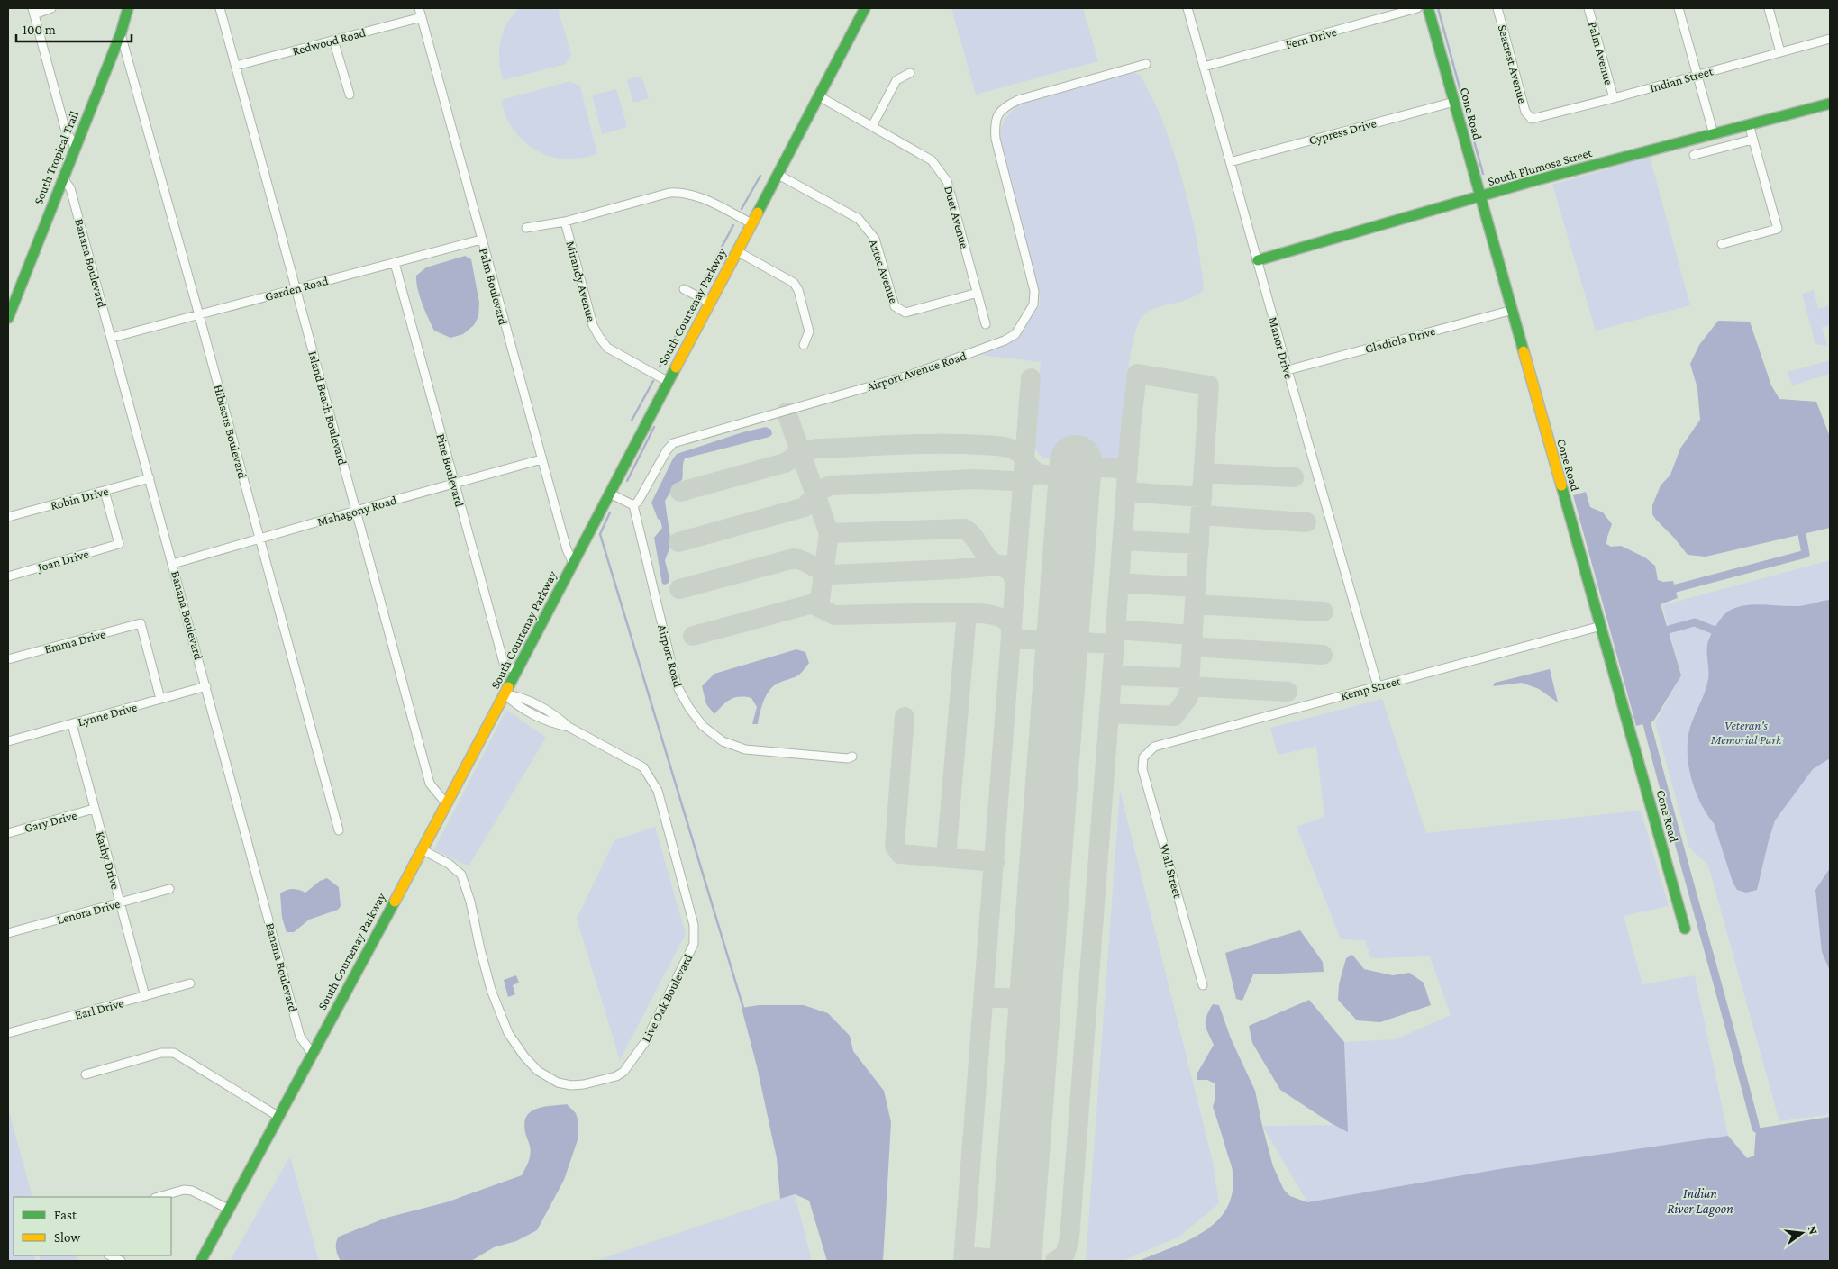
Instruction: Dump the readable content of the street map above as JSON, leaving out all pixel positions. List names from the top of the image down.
{
  "streets": {
    "street": [
      "Fern Drive",
      "Redwood Road",
      "Palm Avenue",
      "Seacrest Avenue",
      "Indian Street",
      "Cone Road",
      "Cypress Drive",
      "South Tropical Trail",
      "South Plumosa Street",
      "Duet Avenue",
      "Banana Boulevard",
      "Aztec Avenue",
      "Mirandy Avenue",
      "Palm Boulevard",
      "Garden Road",
      "South Courtenay Parkway",
      "Gladiola Drive",
      "Manor Drive",
      "Airport Avenue Road",
      "Island Beach Boulevard",
      "Hibiscus Boulevard",
      "Pine Boulevard",
      "Robin Drive",
      "Mahagony Road",
      "Joan Drive",
      "Emma Drive",
      "Airport Road",
      "Kemp Street",
      "Lynne Drive",
      "Gary Drive",
      "Kathy Drive",
      "Wall Street",
      "Lenora Drive",
      "Live Oak Boulevard",
      "Earl Drive"
    ]
  },
  "crossings": [
    ["Fern Drive", "Manor Drive"],
    ["Redwood Road", "Palm Boulevard"],
    ["Redwood Road", "Island Beach Boulevard"],
    ["Palm Avenue", "Indian Street"],
    ["Seacrest Avenue", "Indian Street"],
    ["Cone Road", "Cypress Drive"],
    ["Cone Road", "South Plumosa Street"],
    ["Cone Road", "Gladiola Drive"],
    ["Cone Road", "Kemp Street"],
    ["Cypress Drive", "Manor Drive"],
    ["South Tropical Trail", "Banana Boulevard"],
    ["South Tropical Trail", "Hibiscus Boulevard"],
    ["South Plumosa Street", "Manor Drive"],
    ["Duet Avenue", "Aztec Avenue"],
    ["Duet Avenue", "South Courtenay Parkway"],
    ["Banana Boulevard", "Garden Road"],
    ["Banana Boulevard", "South Courtenay Parkway"],
    ["Banana Boulevard", "Robin Drive"],
    ["Banana Boulevard", "Mahagony Road"],
    ["Banana Boulevard", "Lynne Drive"],
    ["Aztec Avenue", "South Courtenay Parkway"],
    ["Mirandy Avenue", "South Courtenay Parkway"],
    ["Palm Boulevard", "Garden Road"],
    ["Palm Boulevard", "South Courtenay Parkway"],
    ["Palm Boulevard", "Mahagony Road"],
    ["Garden Road", "Island Beach Boulevard"],
    ["Garden Road", "Hibiscus Boulevard"],
    ["Garden Road", "Pine Boulevard"],
    ["South Courtenay Parkway", "Island Beach Boulevard"],
    ["South Courtenay Parkway", "Pine Boulevard"],
    ["South Courtenay Parkway", "Live Oak Boulevard"],
    ["Gladiola Drive", "Manor Drive"],
    ["Manor Drive", "Kemp Street"],
    ["Airport Avenue Road", "Airport Road"],
    ["Island Beach Boulevard", "Mahagony Road"],
    ["Hibiscus Boulevard", "Mahagony Road"],
    ["Pine Boulevard", "Mahagony Road"],
    ["Robin Drive", "Joan Drive"],
    ["Emma Drive", "Lynne Drive"],
    ["Kemp Street", "Wall Street"],
    ["Lynne Drive", "Kathy Drive"],
    ["Gary Drive", "Kathy Drive"],
    ["Kathy Drive", "Lenora Drive"],
    ["Kathy Drive", "Earl Drive"]
  ],
  "water": ["Indian River Lagoon"],
  "parks": ["Veteran's Memorial Park"],
  "legend": ["Fast", "Slow"],
  "scale_bar": "100 m",
  "north": "right"
}
